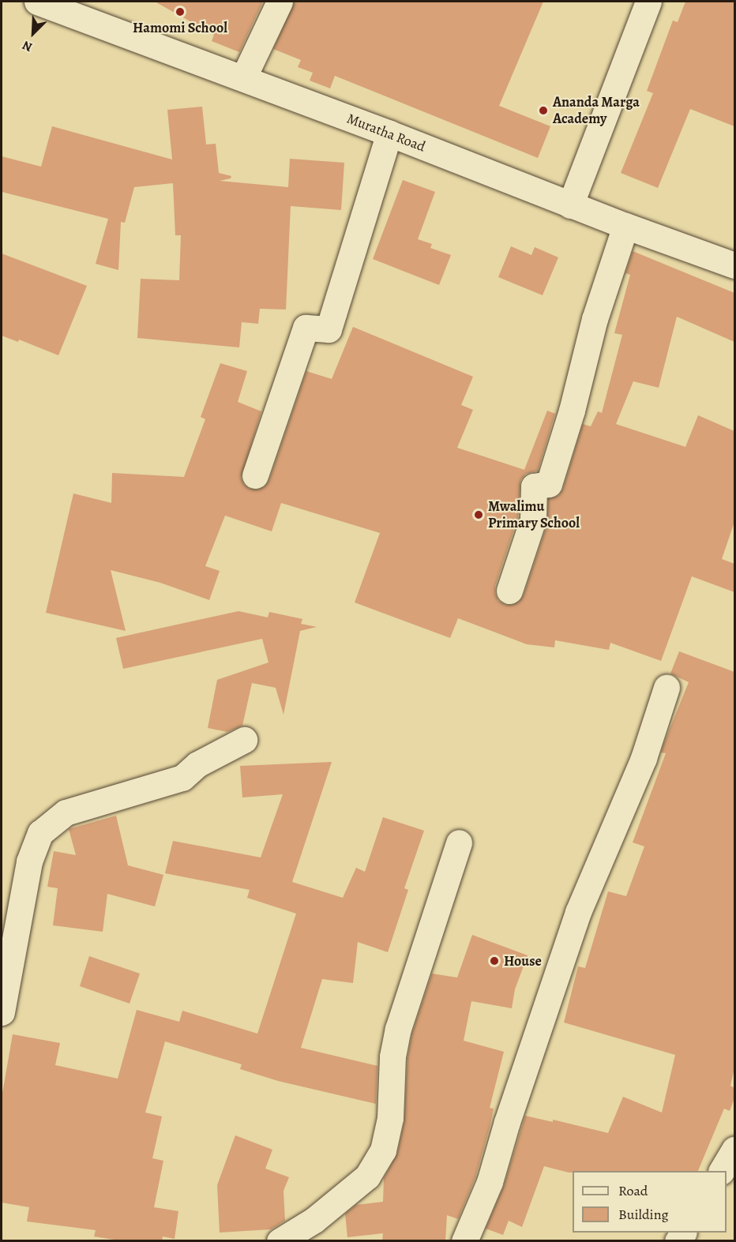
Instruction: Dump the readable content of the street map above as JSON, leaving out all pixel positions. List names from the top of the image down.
{
  "streets": {
    "street": ["Muratha Road"]
  },
  "places": [
    "Hamomi School",
    "Ananda Marga Academy",
    "Mwalimu Primary School",
    "House"
  ],
  "legend": ["Road", "Building"],
  "north": "bottom left"
}
